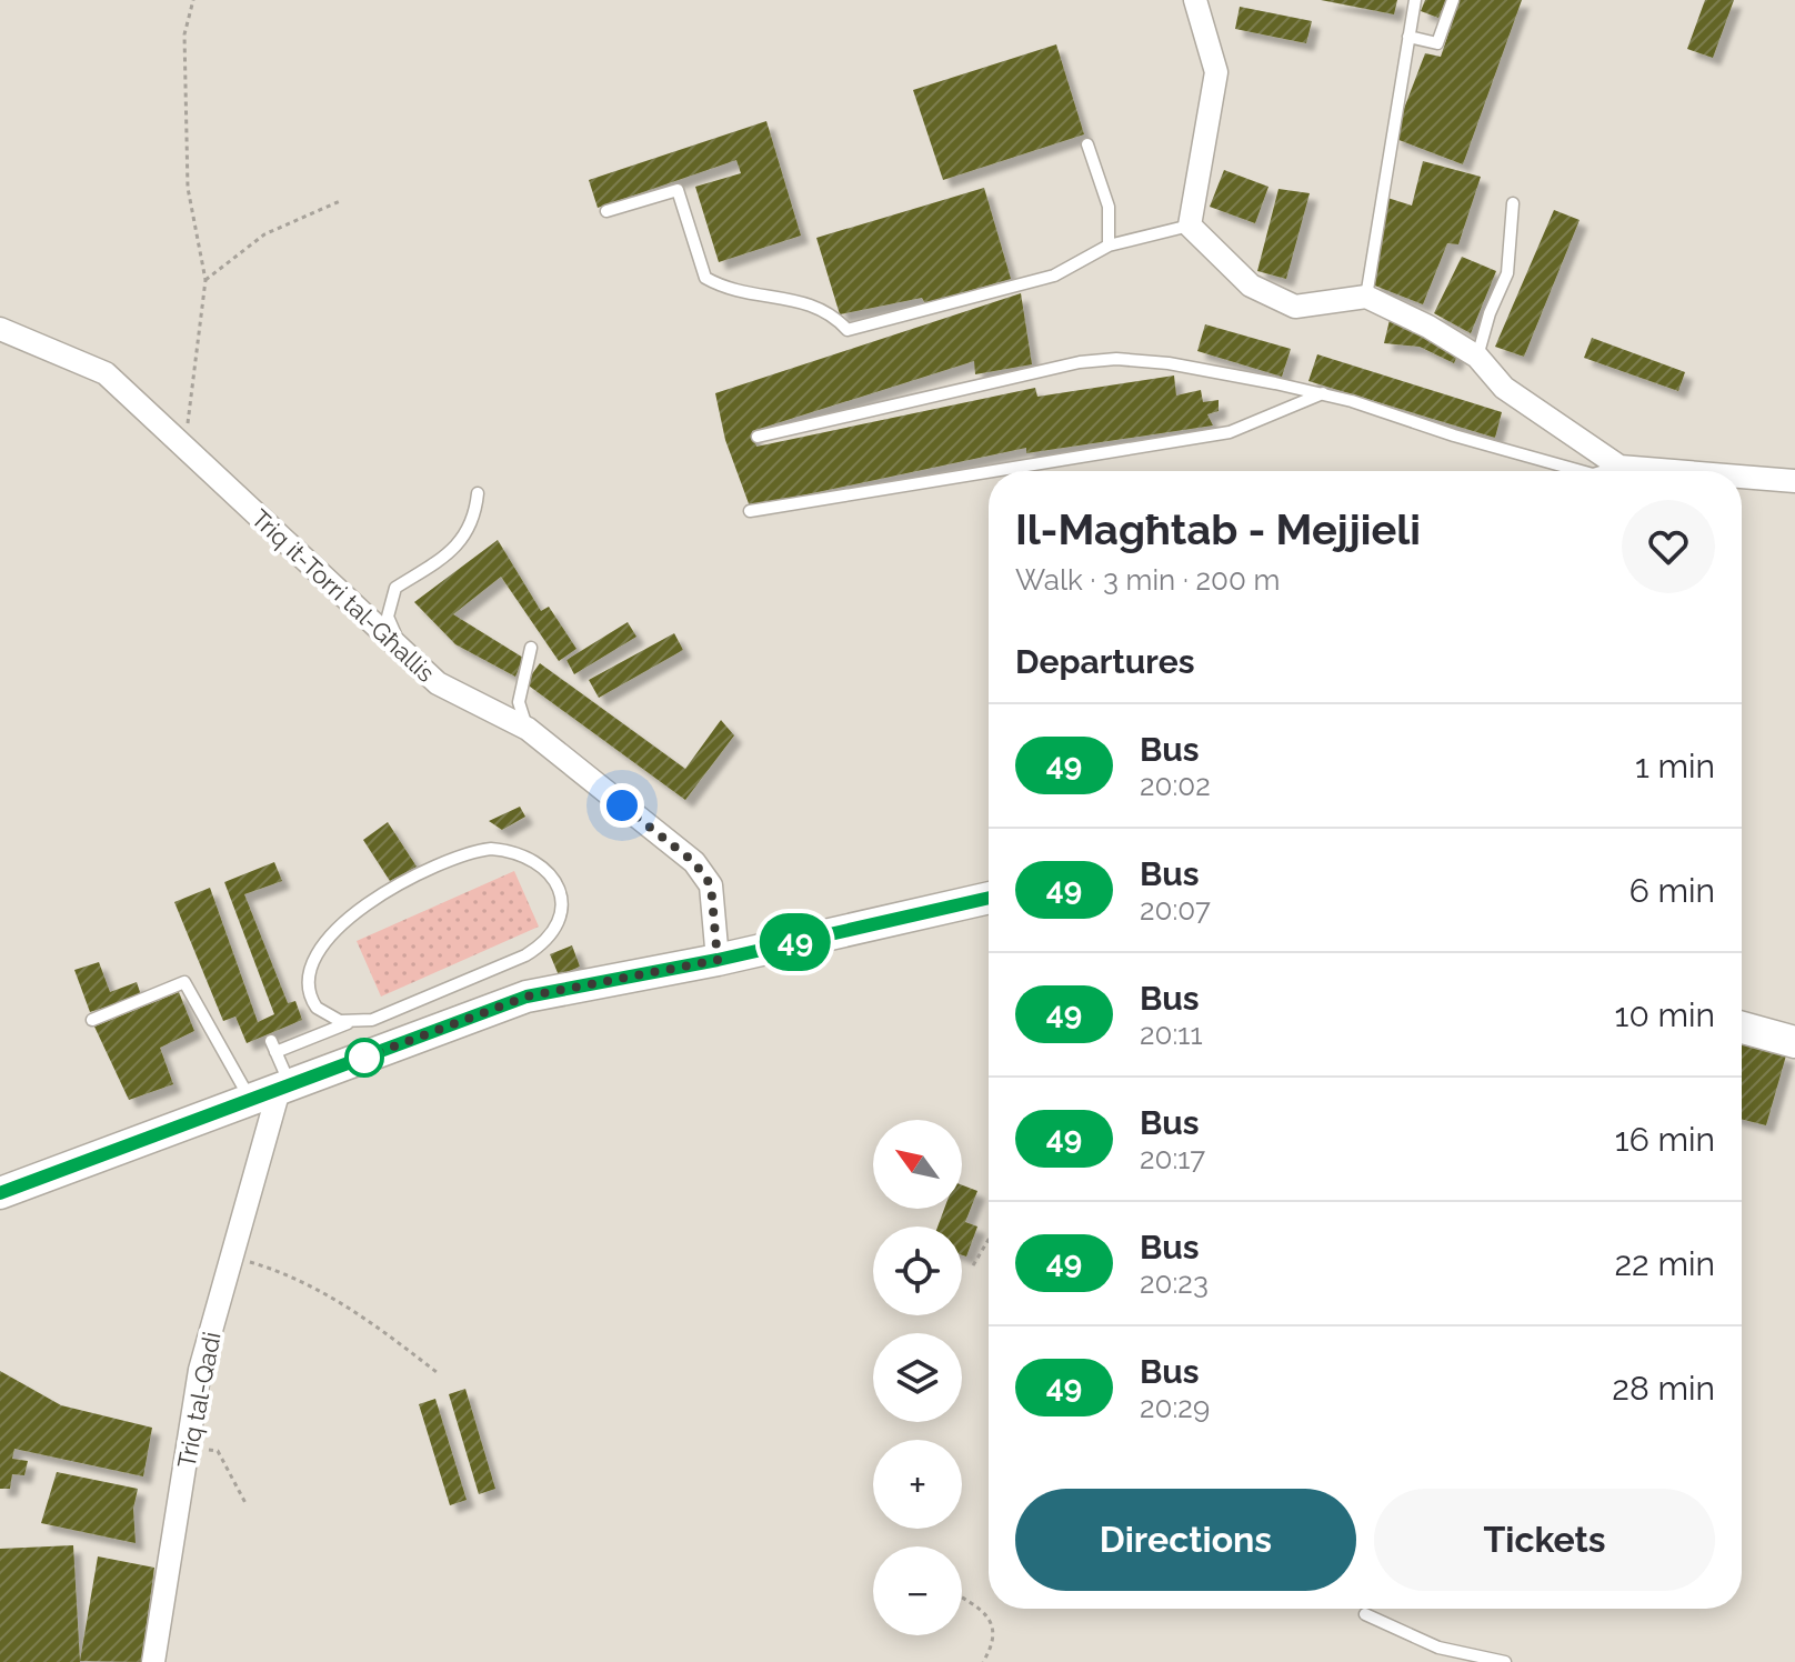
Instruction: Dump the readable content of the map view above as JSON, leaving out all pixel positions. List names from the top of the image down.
{
  "streets": {
    "street": ["Triq it-Torri tal-Għallis", "Triq tal-Qadi"]
  },
  "lines": ["bus line 49"],
  "north": "top left",
  "page": {
    "on_map": "49",
    "heading": [
      ["Il-Magħtab - Mejjieli", "Walk · 3 min · 200 m"],
      "Departures"
    ],
    "list": [
      {
        "mark": "49",
        "name": "Bus",
        "note": "20:02",
        "value": "1 min"
      },
      {
        "mark": "49",
        "name": "Bus",
        "note": "20:07",
        "value": "6 min"
      },
      {
        "mark": "49",
        "name": "Bus",
        "note": "20:11",
        "value": "10 min"
      },
      {
        "mark": "49",
        "name": "Bus",
        "note": "20:17",
        "value": "16 min"
      },
      {
        "mark": "49",
        "name": "Bus",
        "note": "20:23",
        "value": "22 min"
      },
      {
        "mark": "49",
        "name": "Bus",
        "note": "20:29",
        "value": "28 min"
      }
    ],
    "map_buttons": ["+", "−"],
    "buttons": ["Directions", "Tickets"]
  }
}
